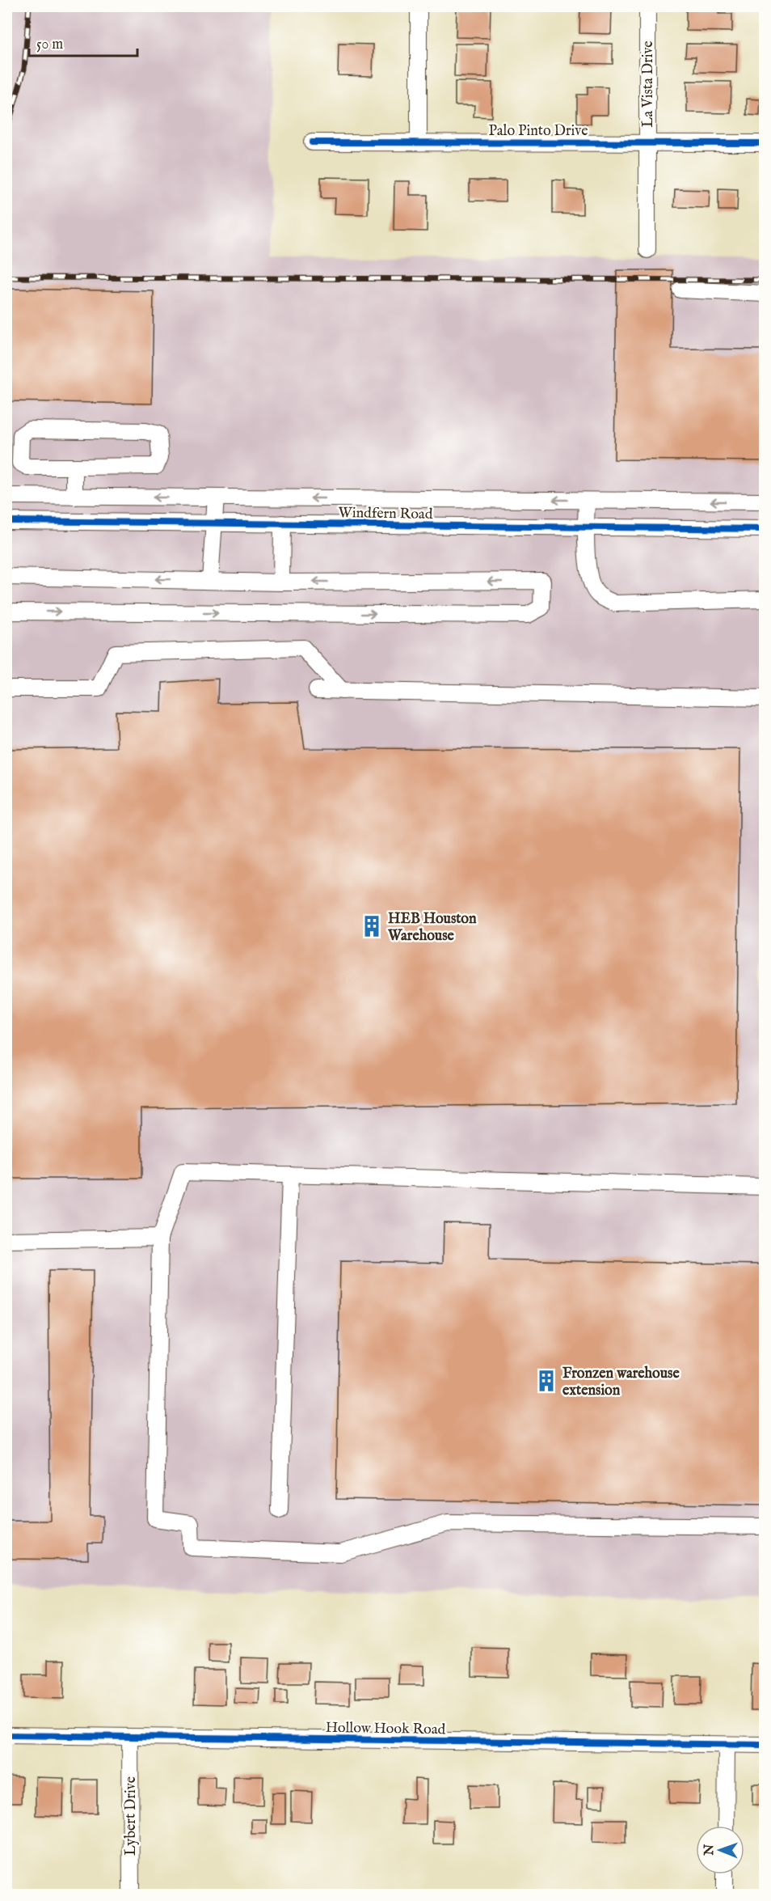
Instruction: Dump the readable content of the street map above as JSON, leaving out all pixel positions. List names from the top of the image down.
{
  "streets": {
    "street": [
      "La Vista Drive",
      "Palo Pinto Drive",
      "Windfern Road",
      "Hollow Hook Road",
      "Lybert Drive"
    ]
  },
  "crossings": [
    ["La Vista Drive", "Palo Pinto Drive"],
    ["Hollow Hook Road", "Lybert Drive"]
  ],
  "places": {
    "building": ["HEB Houston Warehouse", "Fronzen warehouse extension"]
  },
  "scale_bar": "50 m",
  "north": "left"
}
